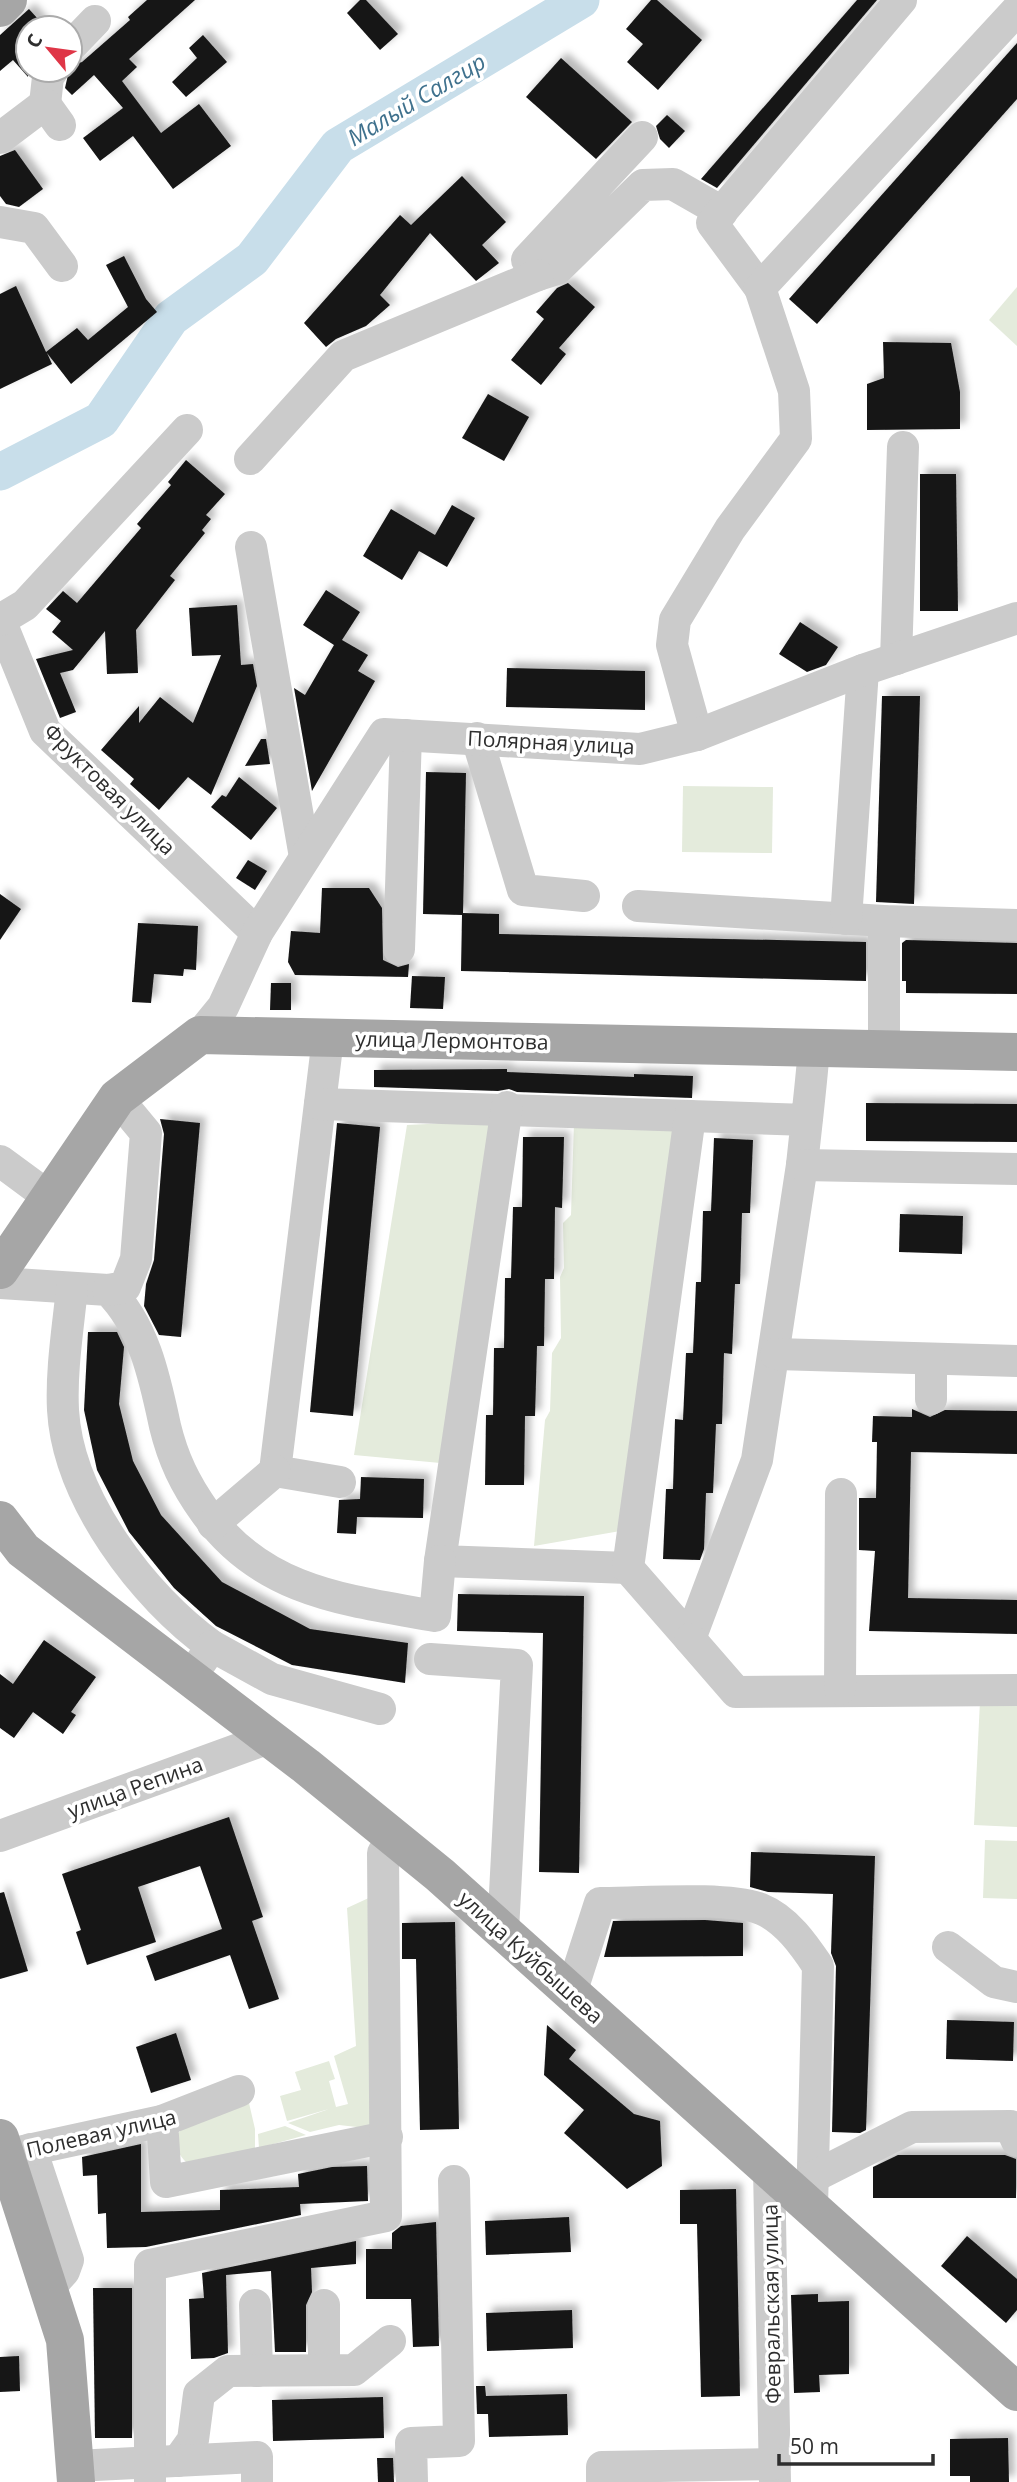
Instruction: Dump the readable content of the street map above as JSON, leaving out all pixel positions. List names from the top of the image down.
{
  "streets": {
    "main road": ["улица Лермонтова", "улица Куйбышева"],
    "street": [
      "Полярная улица",
      "Фруктовая улица",
      "улица Репина",
      "Полевая улица",
      "Февральская улица"
    ]
  },
  "crossings": [
    ["Полярная улица", "Фруктовая улица"],
    ["Полярная улица", "улица Лермонтова"],
    ["улица Репина", "улица Куйбышева"],
    ["улица Куйбышева", "Февральская улица"]
  ],
  "water": ["Малый Салгир"],
  "scale_bar": "50 m",
  "north": "top left"
}
